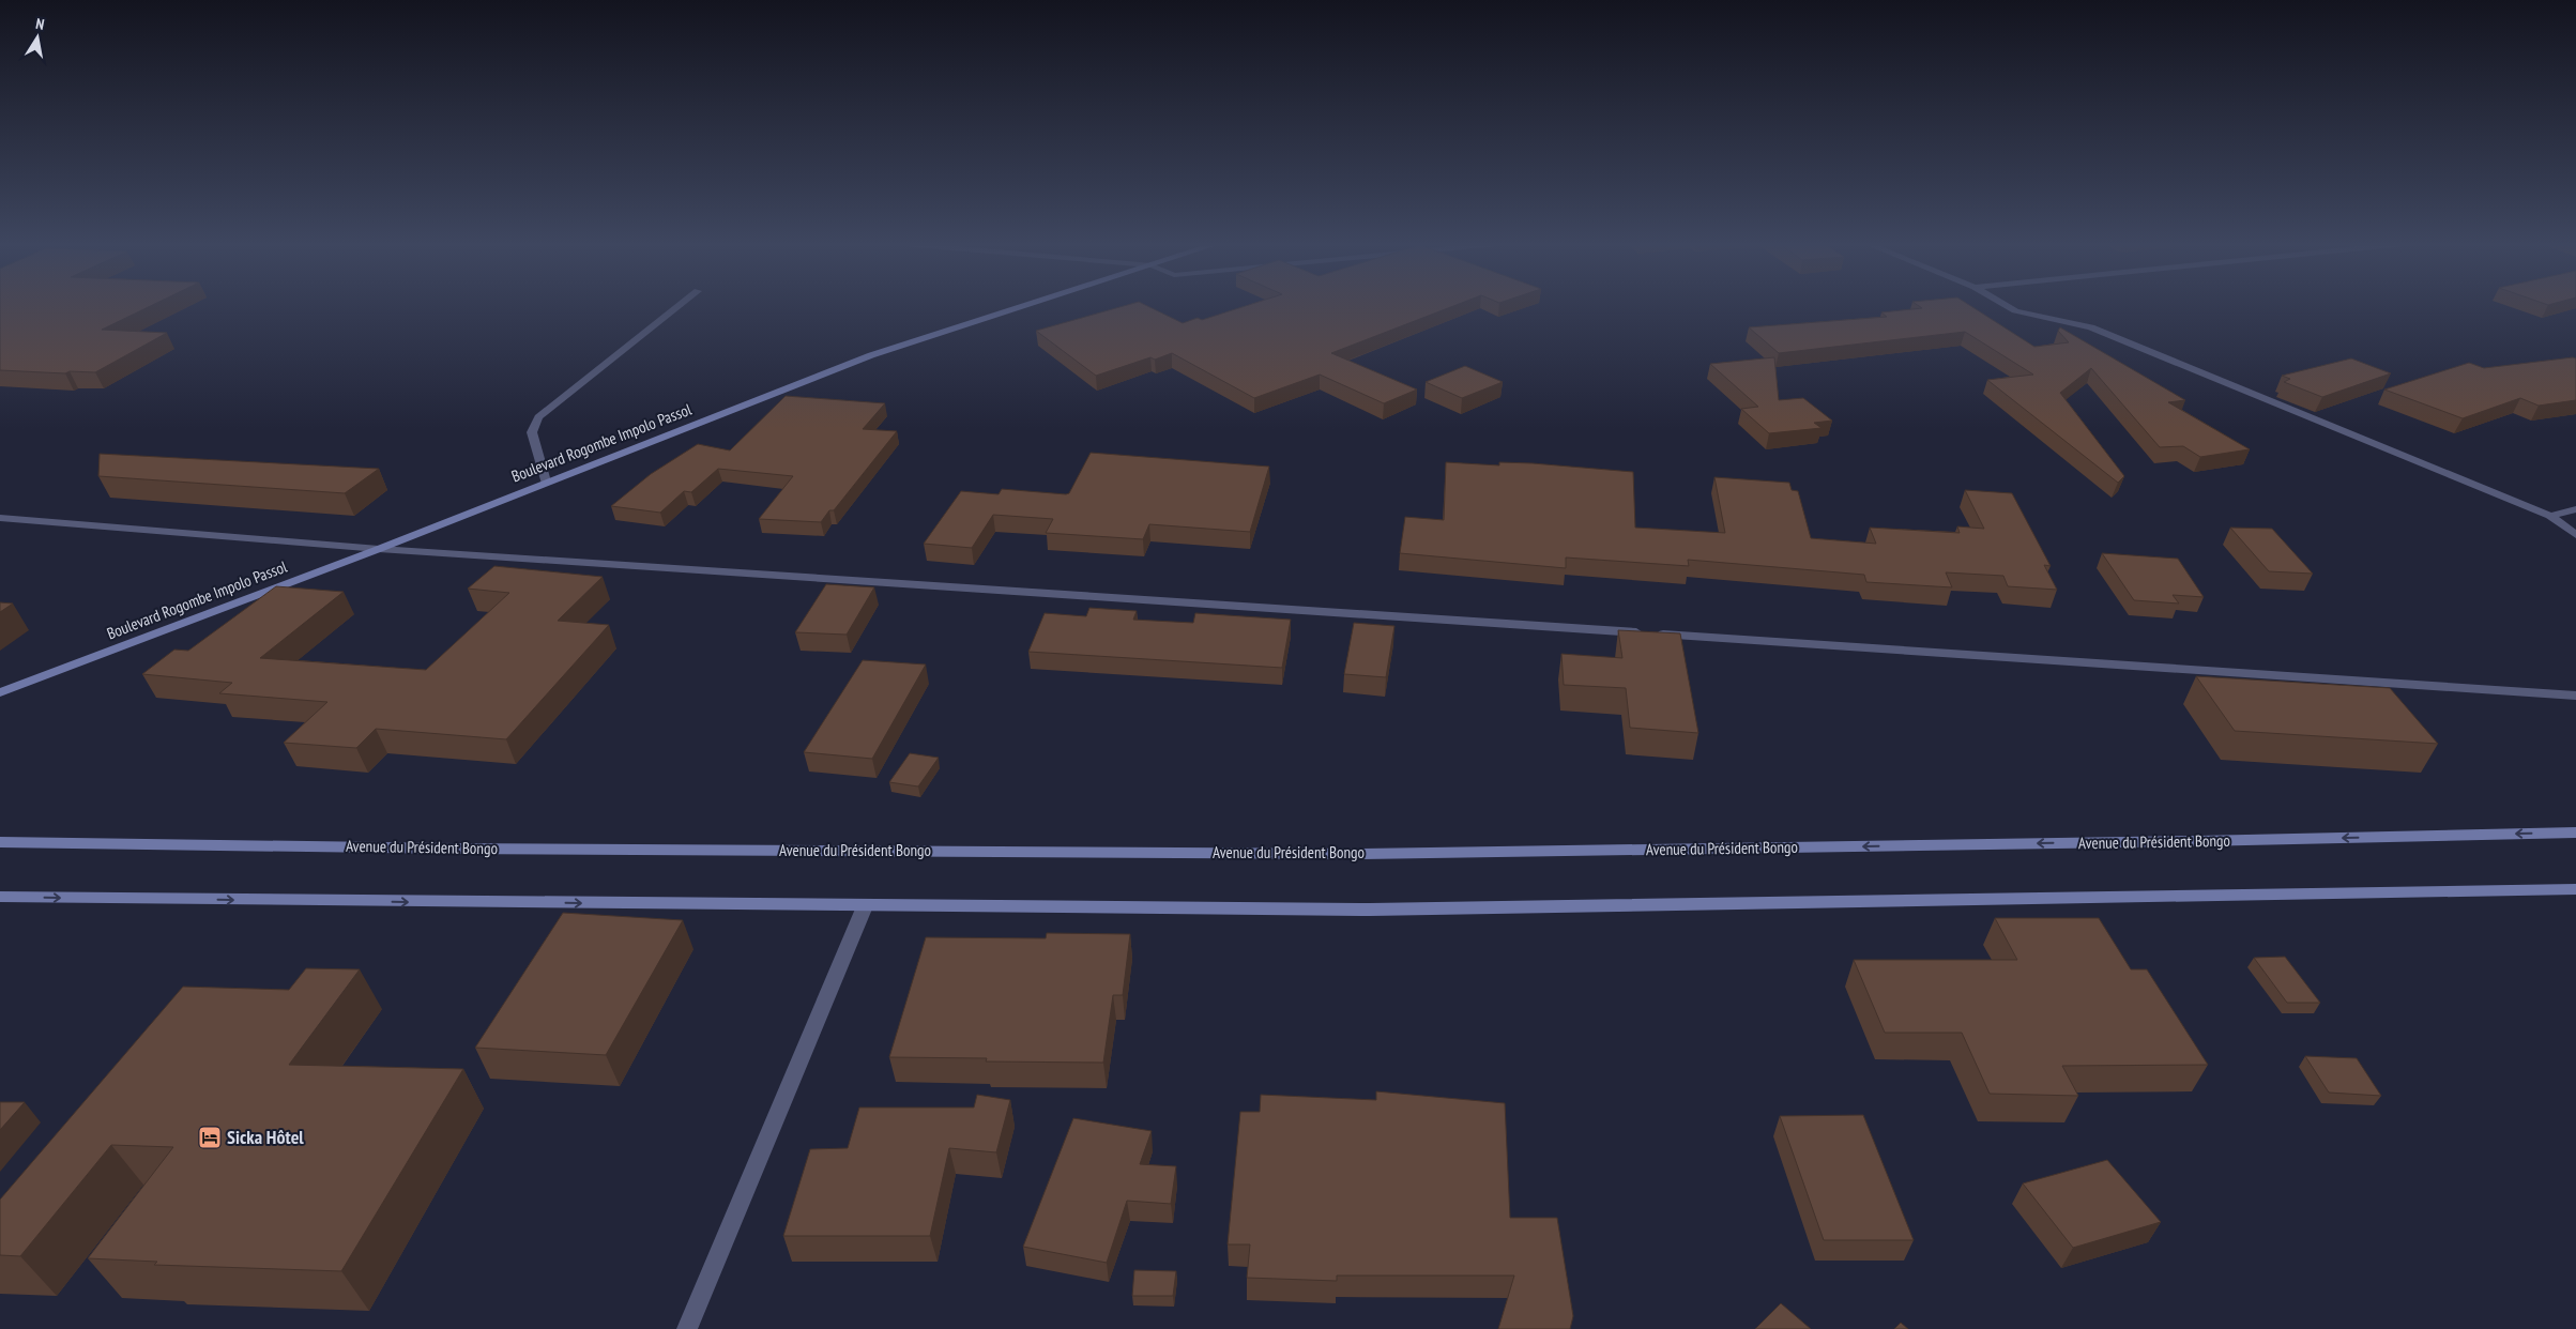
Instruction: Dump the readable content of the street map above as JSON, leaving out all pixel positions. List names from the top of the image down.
{
  "streets": {
    "street": ["Boulevard Rogombe Impolo Passol", "Avenue du Président Bongo"]
  },
  "places": {
    "hotel": ["Sicka Hôtel"]
  },
  "north": "top"
}
